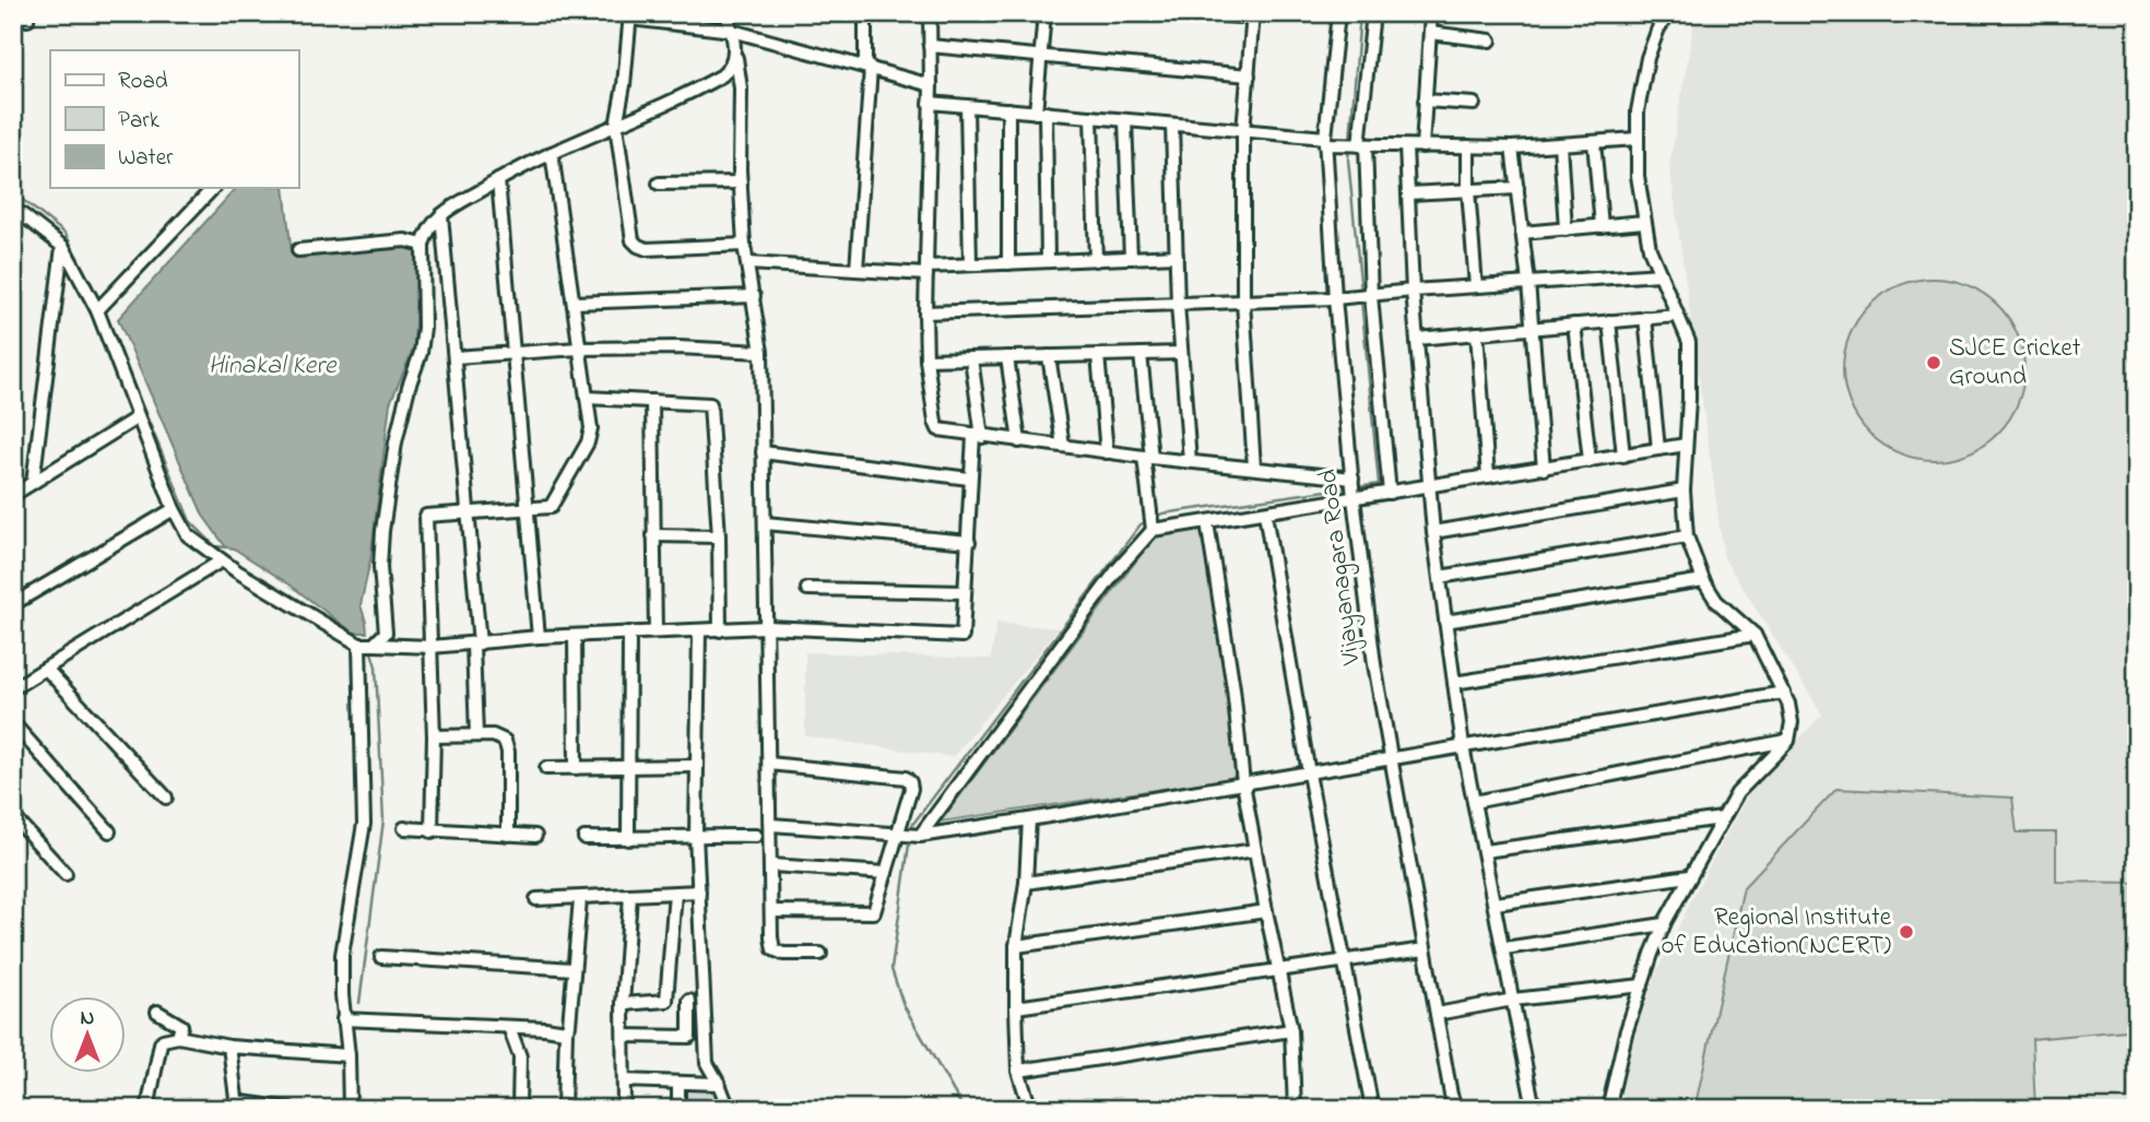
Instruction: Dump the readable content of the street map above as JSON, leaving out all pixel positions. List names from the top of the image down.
{
  "streets": {
    "street": ["Vijayanagara Road"]
  },
  "water": ["Hinakal Kere"],
  "places": ["SJCE Cricket Ground", "Regional Institute of Education(NCERT)"],
  "legend": ["Road", "Park", "Water"],
  "north": "top"
}
